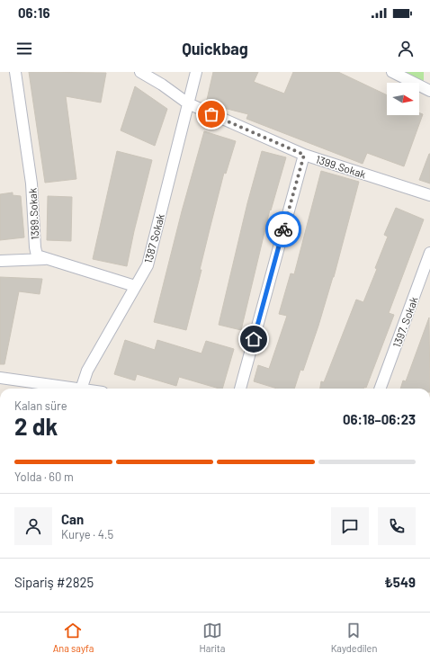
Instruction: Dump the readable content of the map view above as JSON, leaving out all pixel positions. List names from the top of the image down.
{
  "streets": {
    "street": [
      "1399.Sokak",
      "1389.Sokak",
      "1387 Sokak",
      "1397. Sokak"
    ]
  },
  "crossings": [
    ["1399.Sokak", "1387 Sokak"]
  ],
  "north": "right",
  "page": {
    "status": "06:16",
    "header": "Quickbag",
    "heading": ["2 dk", "Kalan süre", "06:18–06:23"],
    "panel": [
      "Can",
      "Kurye · 4.5",
      "Sipariş #2825",
      "₺549"
    ],
    "bar": "Yolda · 60 m",
    "tabs": ["Ana sayfa", "Harita", "Kaydedilen"]
  }
}
